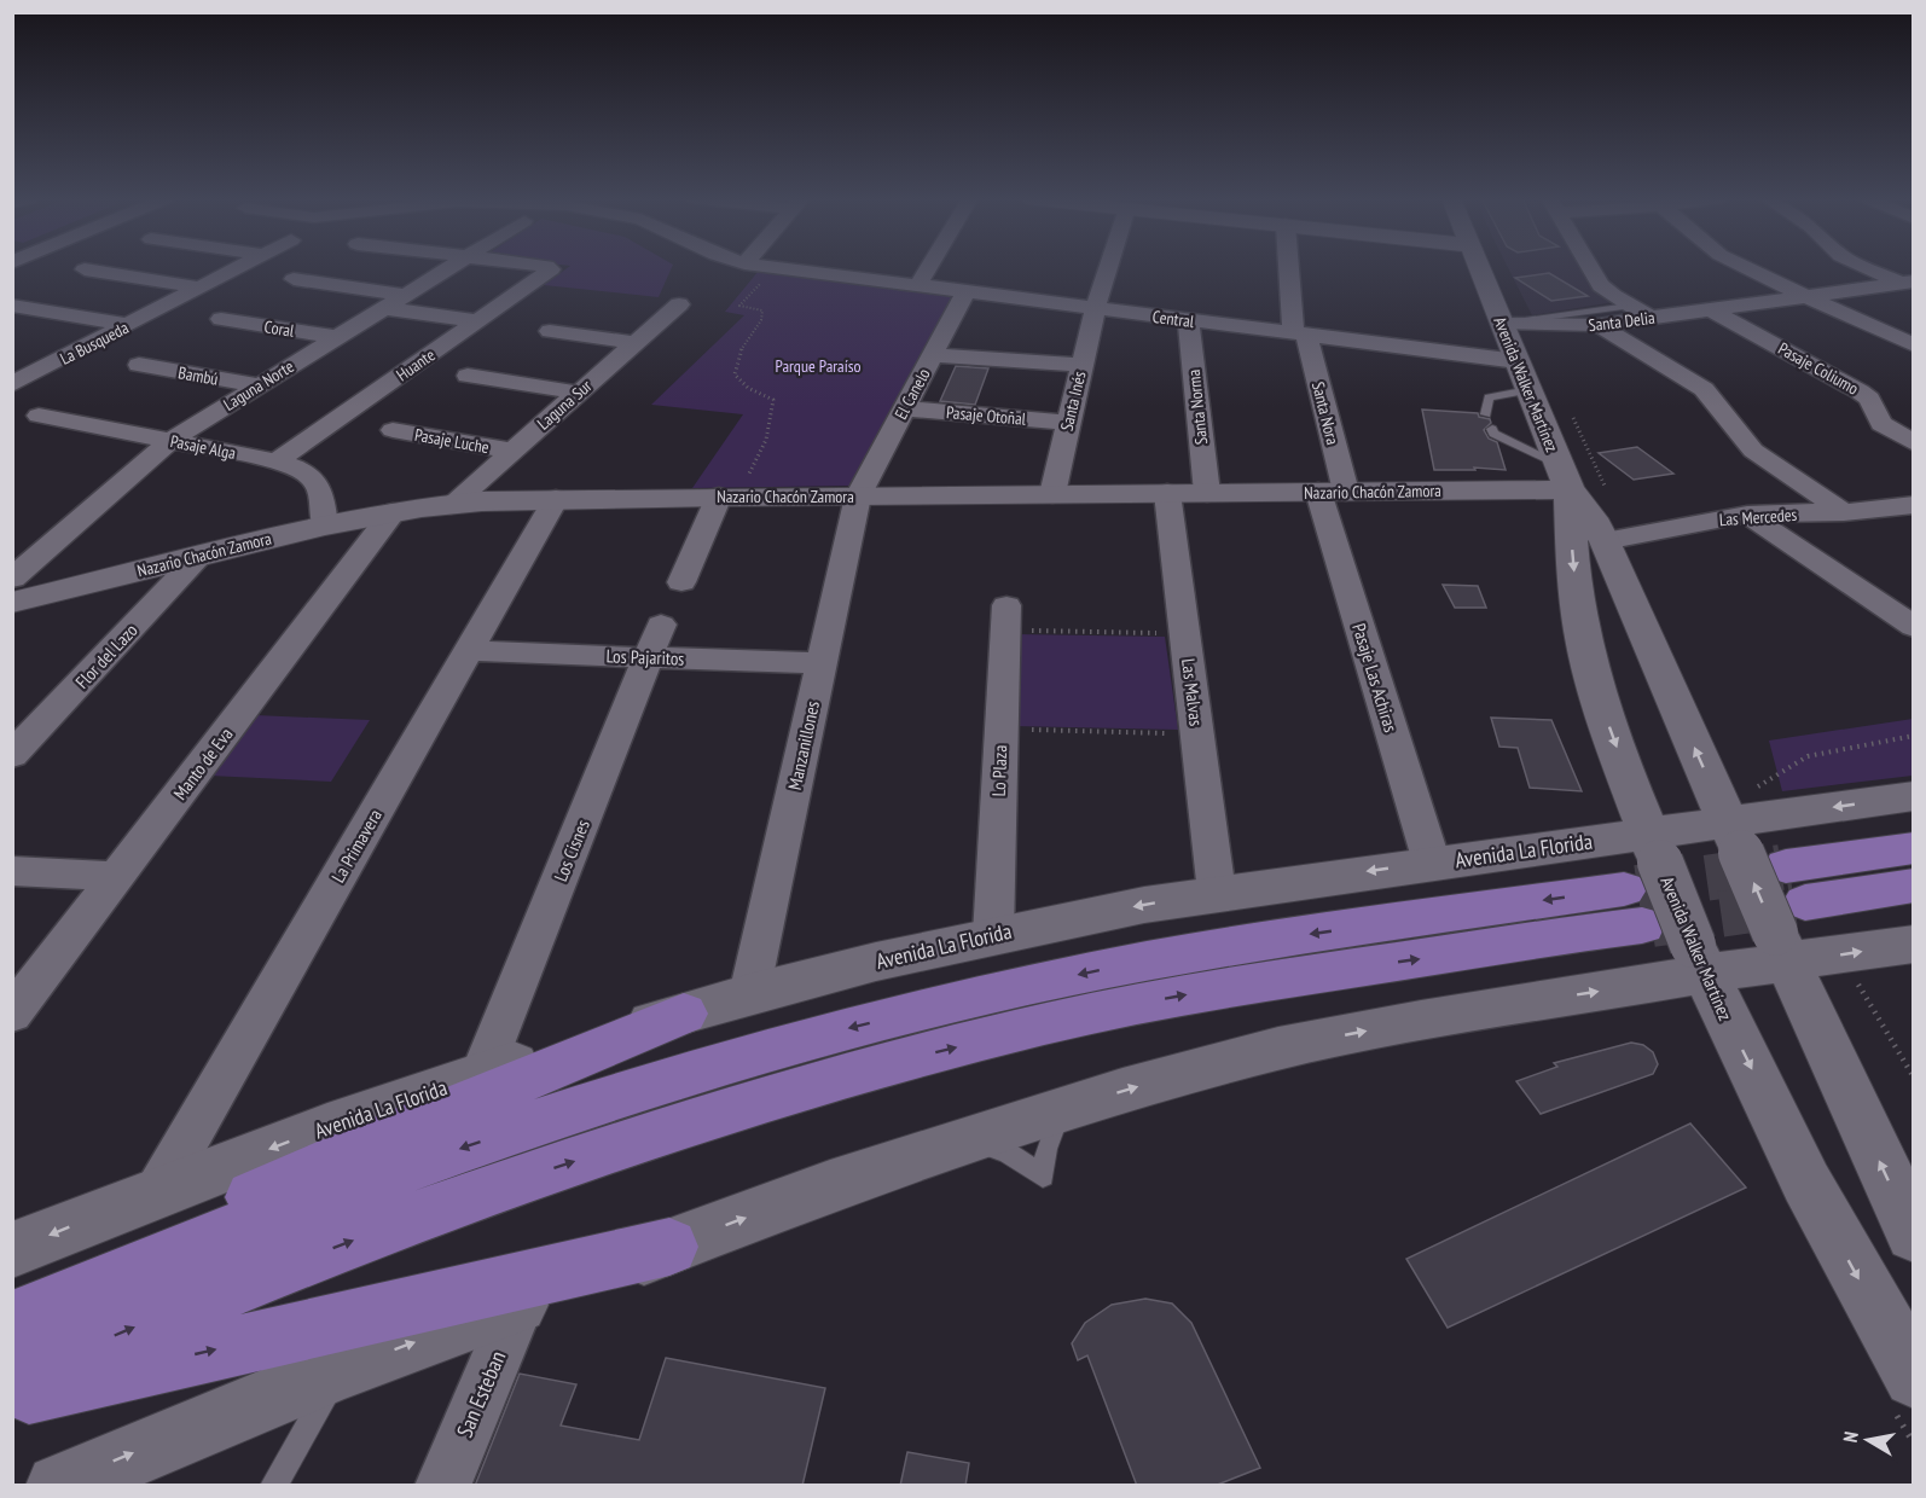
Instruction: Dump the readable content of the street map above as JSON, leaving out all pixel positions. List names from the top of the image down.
{
  "streets": {
    "main road": ["Avenida Walker Martínez", "Nazario Chacón Zamora", "Avenida La Florida"],
    "street": [
      "Central",
      "Santa Delia",
      "Coral",
      "La Busqueda",
      "Huante",
      "Pasaje Coliumo",
      "Bambú",
      "Laguna Norte",
      "El Canelo",
      "Santa Inés",
      "Laguna Sur",
      "Santa Norma",
      "Santa Nora",
      "Pasaje Otoñal",
      "Pasaje Luche",
      "Pasaje Alga",
      "Las Mercedes",
      "Flor del Lazo",
      "Los Pajaritos",
      "Pasaje Las Achiras",
      "Las Malvas",
      "Manzanillones",
      "Manto de Eva",
      "Lo Plaza",
      "La Primavera",
      "Los Cisnes",
      "San Esteban"
    ]
  },
  "crossings": [
    ["Central", "Avenida Walker Martínez"],
    ["Central", "El Canelo"],
    ["Central", "Santa Inés"],
    ["Central", "Santa Norma"],
    ["Central", "Santa Nora"],
    ["Santa Delia", "Pasaje Coliumo"],
    ["Santa Delia", "Avenida Walker Martínez"],
    ["Coral", "Laguna Norte"],
    ["Huante", "Pasaje Alga"],
    ["Bambú", "Laguna Norte"],
    ["Avenida Walker Martínez", "Nazario Chacón Zamora"],
    ["Avenida Walker Martínez", "Las Mercedes"],
    ["Avenida Walker Martínez", "Avenida La Florida"],
    ["Laguna Norte", "Pasaje Alga"],
    ["El Canelo", "Pasaje Otoñal"],
    ["El Canelo", "Nazario Chacón Zamora"],
    ["El Canelo", "Manzanillones"],
    ["Santa Inés", "Pasaje Otoñal"],
    ["Santa Inés", "Nazario Chacón Zamora"],
    ["Laguna Sur", "Pasaje Luche"],
    ["Laguna Sur", "Nazario Chacón Zamora"],
    ["Santa Norma", "Nazario Chacón Zamora"],
    ["Santa Nora", "Nazario Chacón Zamora"],
    ["Santa Nora", "Pasaje Las Achiras"],
    ["Pasaje Alga", "Nazario Chacón Zamora"],
    ["Nazario Chacón Zamora", "Flor del Lazo"],
    ["Nazario Chacón Zamora", "Pasaje Las Achiras"],
    ["Nazario Chacón Zamora", "Las Malvas"],
    ["Nazario Chacón Zamora", "Manzanillones"],
    ["Nazario Chacón Zamora", "Manto de Eva"],
    ["Nazario Chacón Zamora", "La Primavera"],
    ["Los Pajaritos", "Manzanillones"],
    ["Los Pajaritos", "La Primavera"],
    ["Los Pajaritos", "Los Cisnes"],
    ["Pasaje Las Achiras", "Avenida La Florida"],
    ["Las Malvas", "Avenida La Florida"],
    ["Manzanillones", "Avenida La Florida"],
    ["Lo Plaza", "Avenida La Florida"],
    ["La Primavera", "Avenida La Florida"],
    ["Los Cisnes", "Avenida La Florida"]
  ],
  "parks": ["Parque Paraíso"],
  "north": "left"
}
